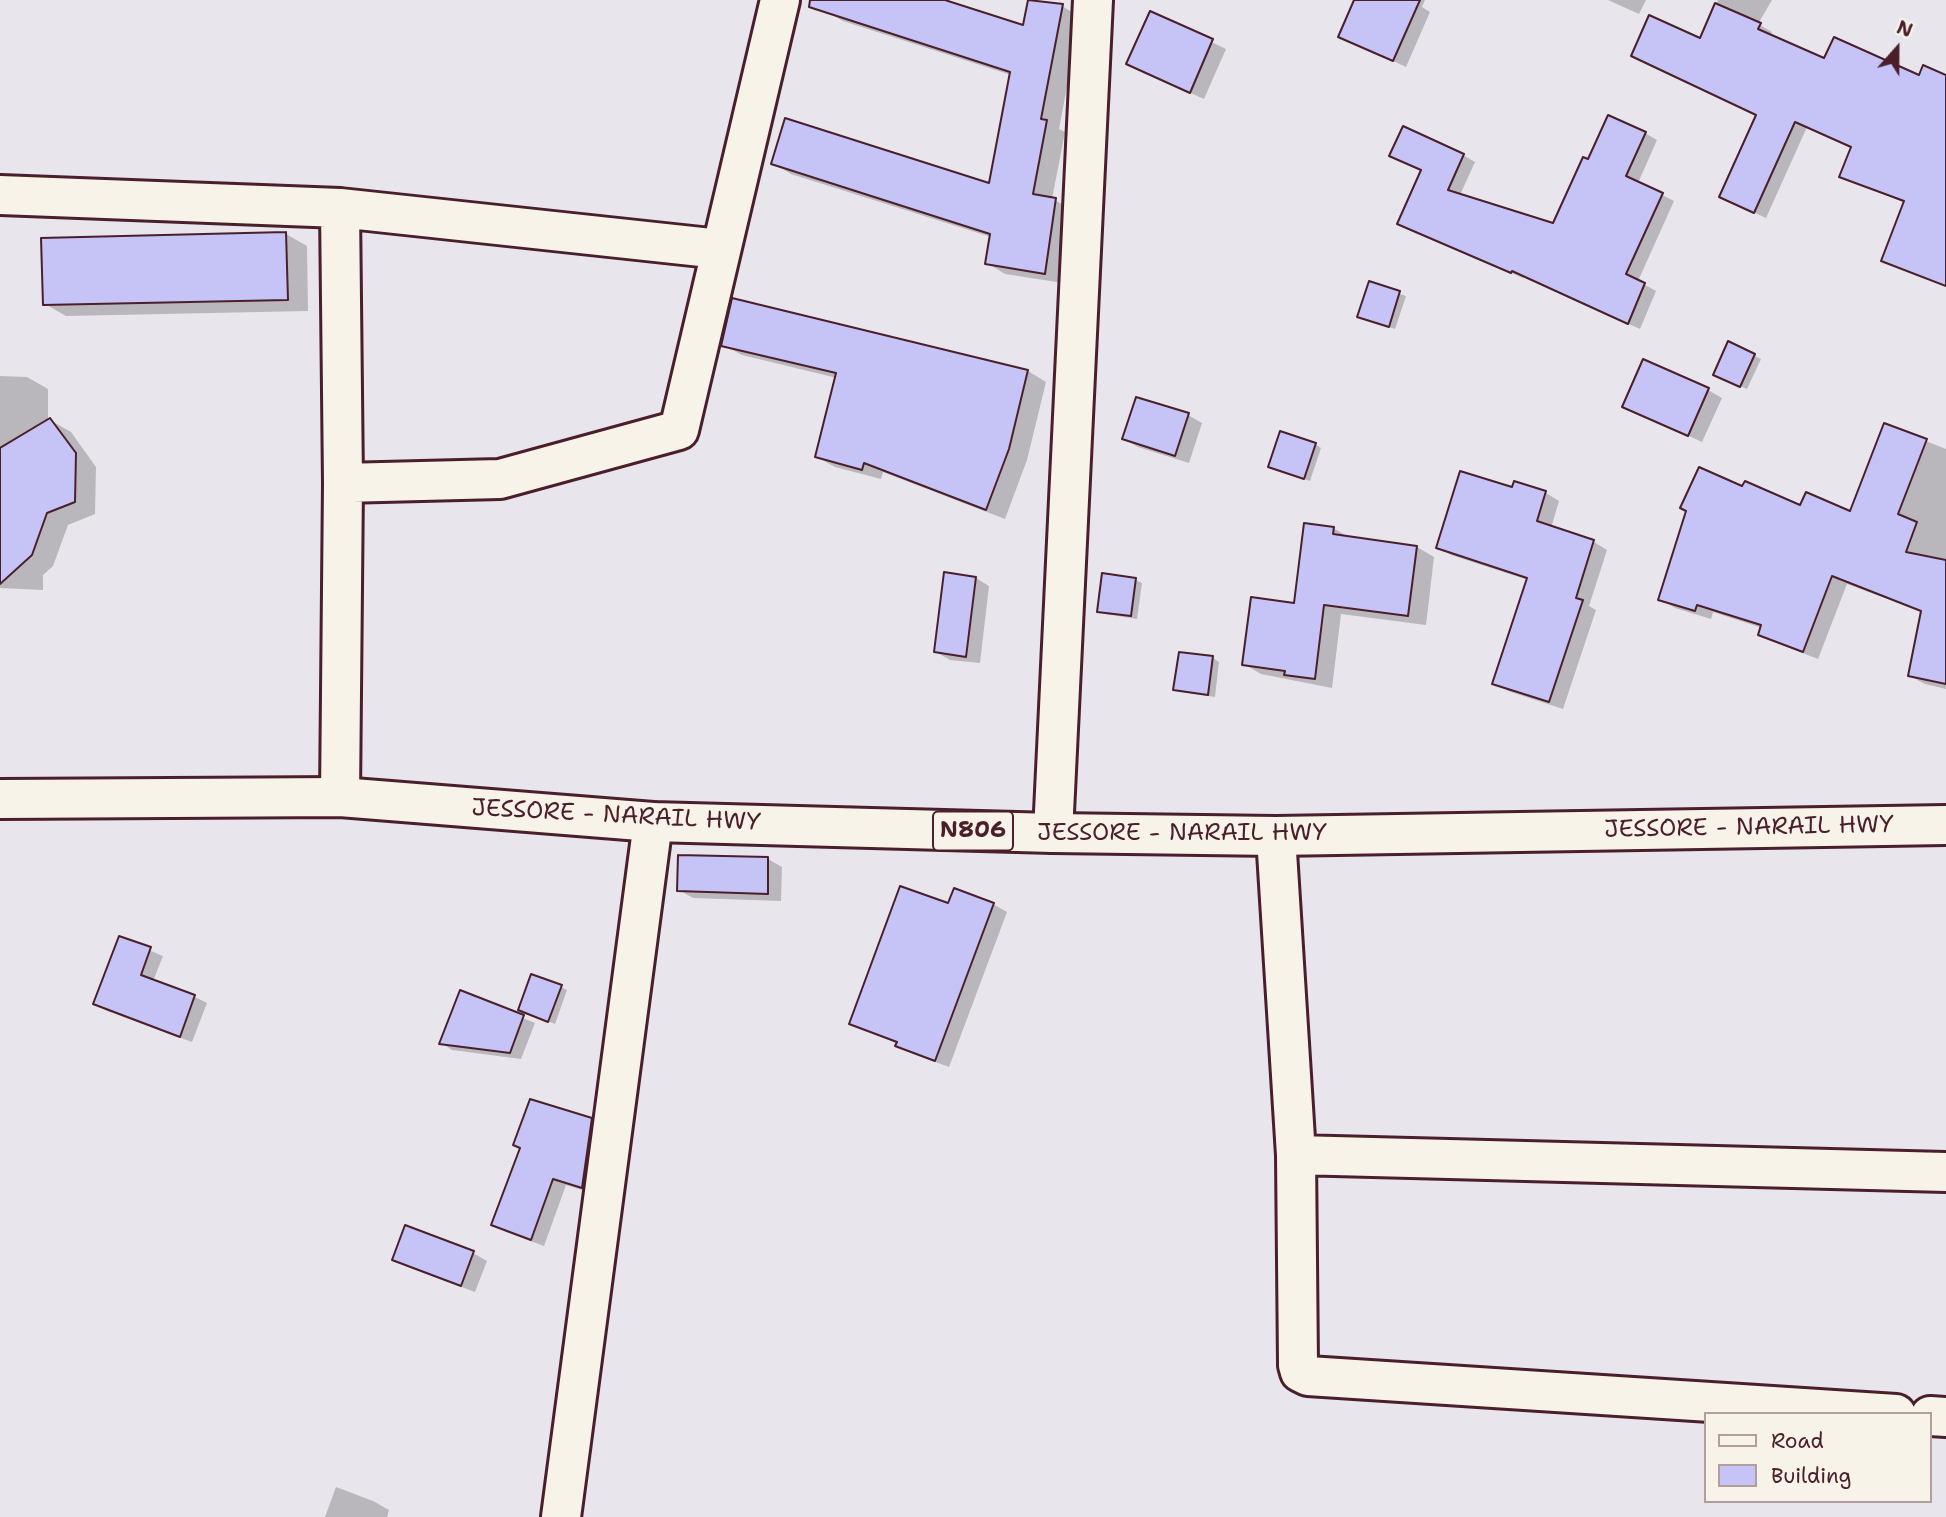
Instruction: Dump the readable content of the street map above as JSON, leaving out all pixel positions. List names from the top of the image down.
{
  "streets": {
    "main road": ["JESSORE - NARAIL HWY", "N806"]
  },
  "legend": ["Road", "Building"],
  "north": "top"
}
